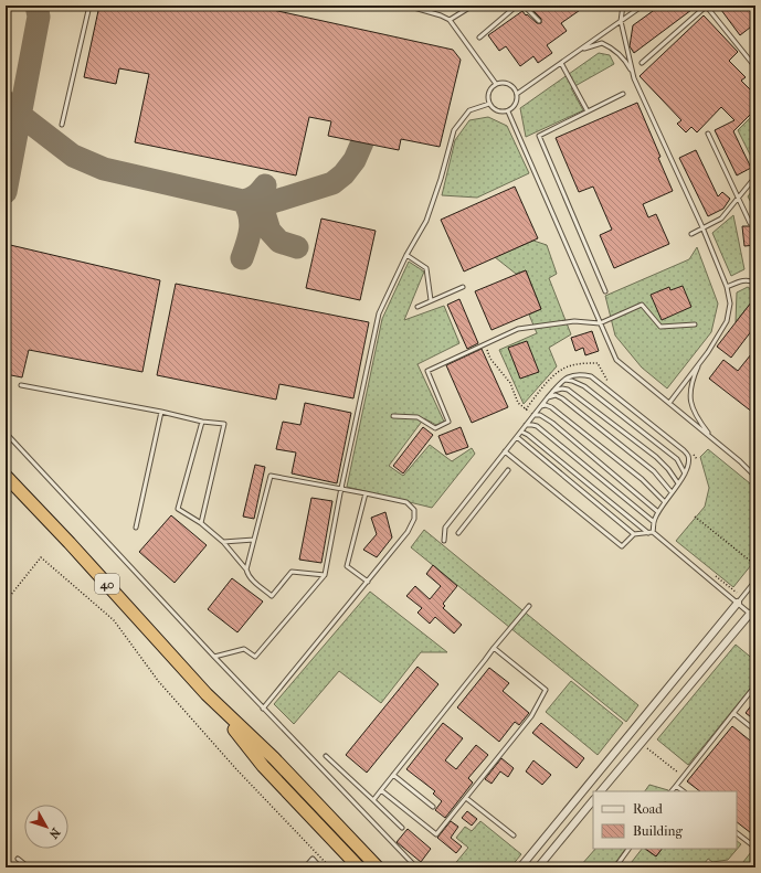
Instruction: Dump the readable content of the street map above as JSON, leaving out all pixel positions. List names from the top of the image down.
{
  "streets": {
    "highway": ["40"]
  },
  "legend": ["Road", "Building"],
  "north": "bottom right"
}
